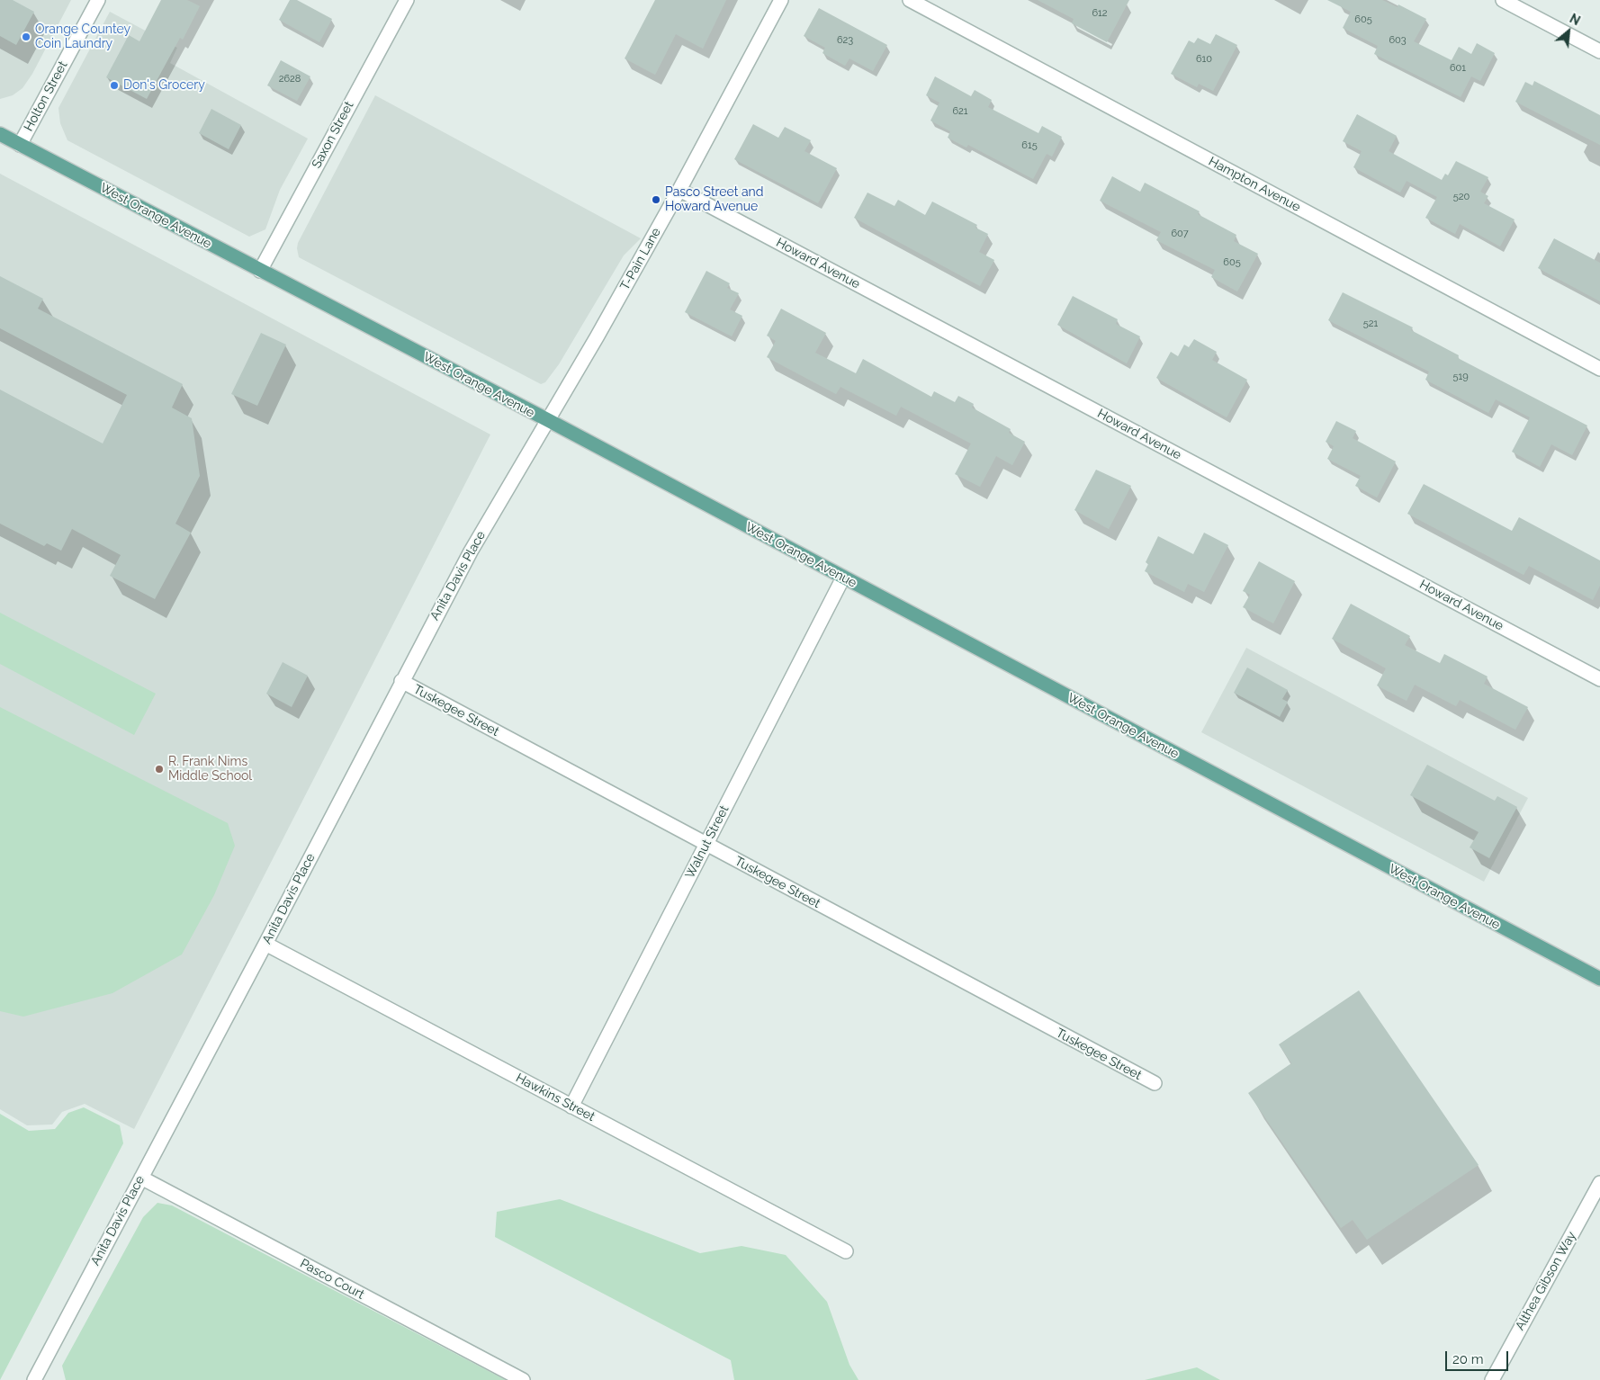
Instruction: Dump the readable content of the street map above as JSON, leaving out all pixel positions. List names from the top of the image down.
{
  "streets": {
    "main road": ["West Orange Avenue"],
    "street": [
      "Holton Street",
      "Saxon Street",
      "Hampton Avenue",
      "T-Pain Lane",
      "Howard Avenue",
      "Anita Davis Place",
      "Tuskegee Street",
      "Walnut Street",
      "Hawkins Street",
      "Pasco Court",
      "Althea Gibson Way"
    ]
  },
  "crossings": [
    ["Holton Street", "West Orange Avenue"],
    ["Saxon Street", "West Orange Avenue"],
    ["West Orange Avenue", "T-Pain Lane"],
    ["West Orange Avenue", "Anita Davis Place"],
    ["West Orange Avenue", "Walnut Street"],
    ["T-Pain Lane", "Howard Avenue"],
    ["T-Pain Lane", "Anita Davis Place"],
    ["Anita Davis Place", "Tuskegee Street"],
    ["Anita Davis Place", "Hawkins Street"],
    ["Anita Davis Place", "Pasco Court"],
    ["Tuskegee Street", "Walnut Street"],
    ["Walnut Street", "Hawkins Street"]
  ],
  "places": [
    "Orange Countey Coin Laundry",
    "Don's Grocery",
    "Pasco Street and Howard Avenue",
    "R. Frank Nims Middle School"
  ],
  "house_numbers": [
    "612",
    "605",
    "623",
    "603",
    "610",
    "601",
    "2628",
    "621",
    "615",
    "520",
    "607",
    "605",
    "521",
    "519"
  ],
  "scale_bar": "20 m",
  "north": "top right"
}
